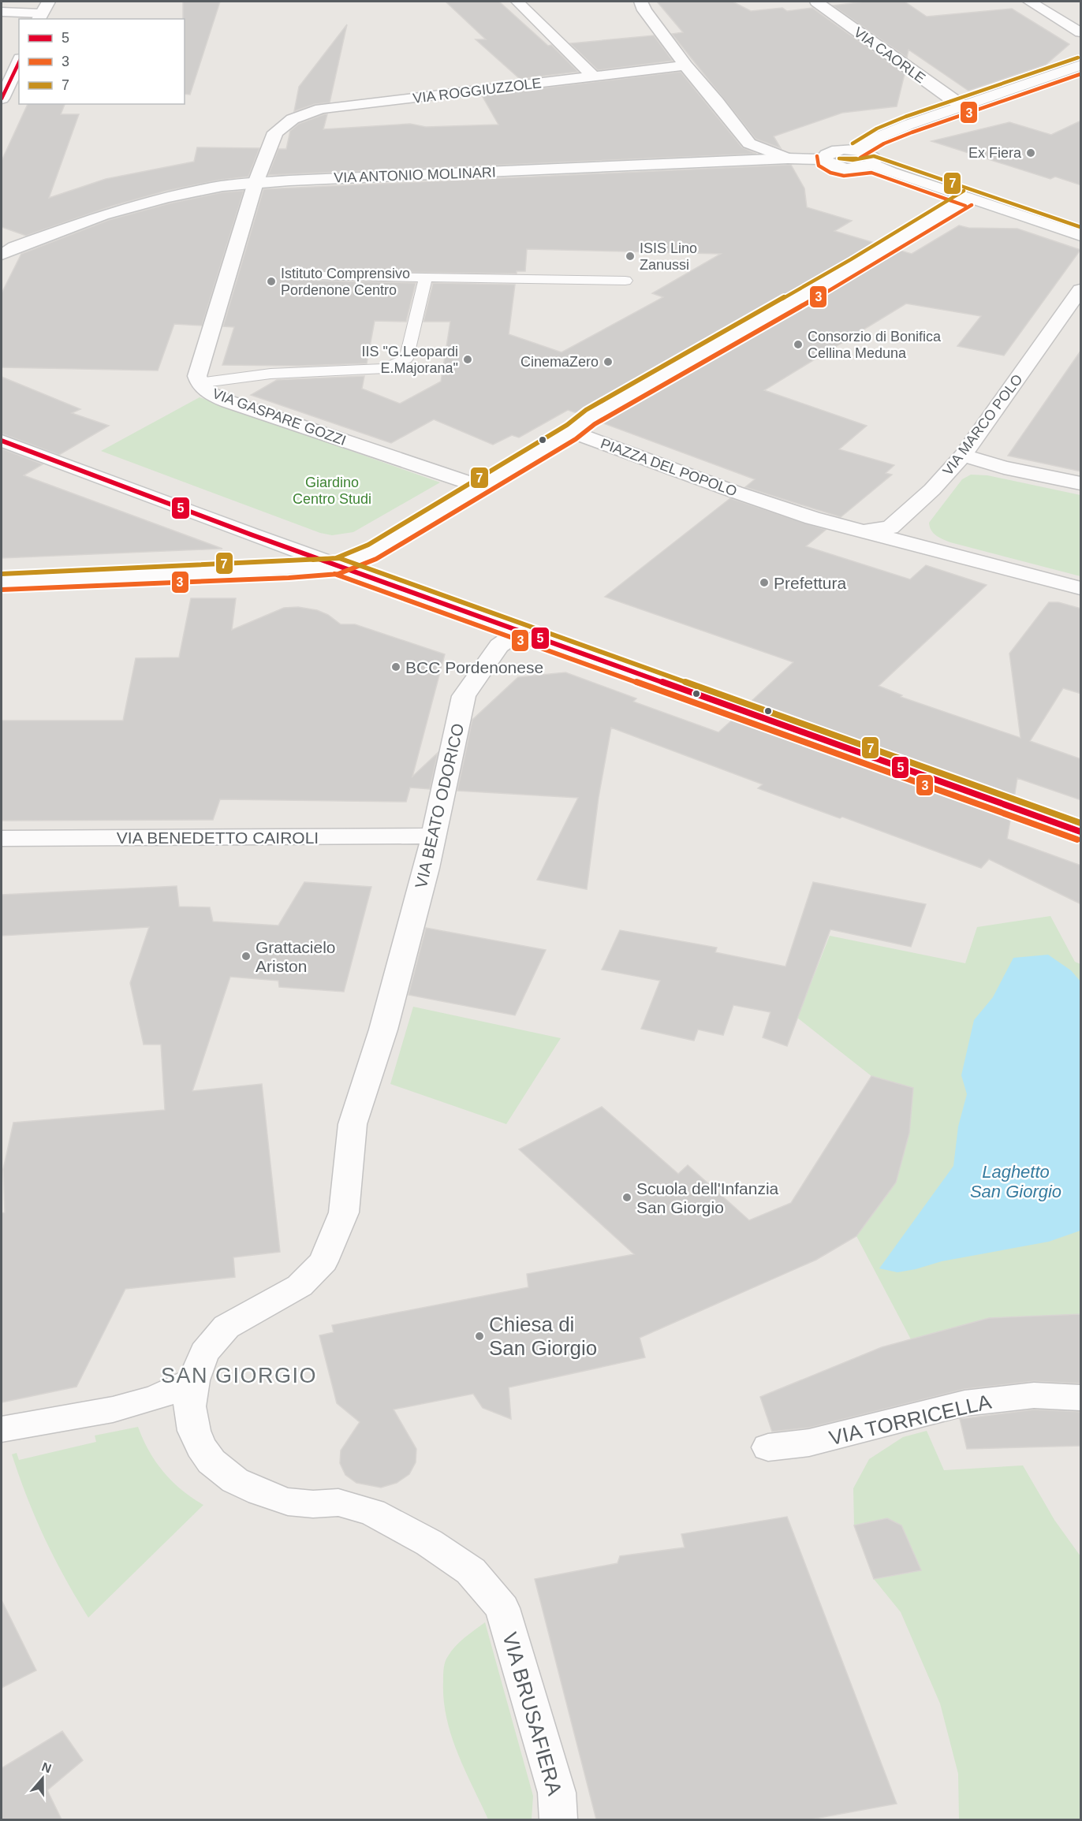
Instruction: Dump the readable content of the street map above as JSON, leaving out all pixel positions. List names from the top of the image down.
{
  "streets": {
    "street": [
      "VIA CAORLE",
      "VIA ROGGIUZZOLE",
      "VIA ANTONIO MOLINARI",
      "VIA GASPARE GOZZI",
      "VIA MARCO POLO",
      "PIAZZA DEL POPOLO",
      "VIA BEATO ODORICO",
      "VIA BENEDETTO CAIROLI",
      "VIA TORRICELLA",
      "VIA BRUSAFIERA"
    ]
  },
  "crossings": [
    ["VIA ROGGIUZZOLE", "VIA GASPARE GOZZI"],
    ["VIA ANTONIO MOLINARI", "VIA GASPARE GOZZI"],
    ["VIA MARCO POLO", "PIAZZA DEL POPOLO"],
    ["VIA BEATO ODORICO", "VIA BENEDETTO CAIROLI"],
    ["VIA BEATO ODORICO", "VIA BRUSAFIERA"]
  ],
  "districts": ["SAN GIORGIO"],
  "water": ["Laghetto San Giorgio"],
  "parks": ["Giardino Centro Studi"],
  "places": [
    "Ex Fiera",
    "ISIS Lino Zanussi",
    "Istituto Comprensivo Pordenone Centro",
    "Consorzio di Bonifica Cellina Meduna",
    "IIS \"G.Leopardi E.Majorana\"",
    "CinemaZero",
    "Prefettura",
    "BCC Pordenonese",
    "Grattacielo Ariston",
    "Scuola dell'Infanzia San Giorgio",
    "Chiesa di San Giorgio"
  ],
  "lines": ["transit line 7", "transit line 5", "transit line 3"],
  "legend": ["5", "3", "7"],
  "north": "top"
}
